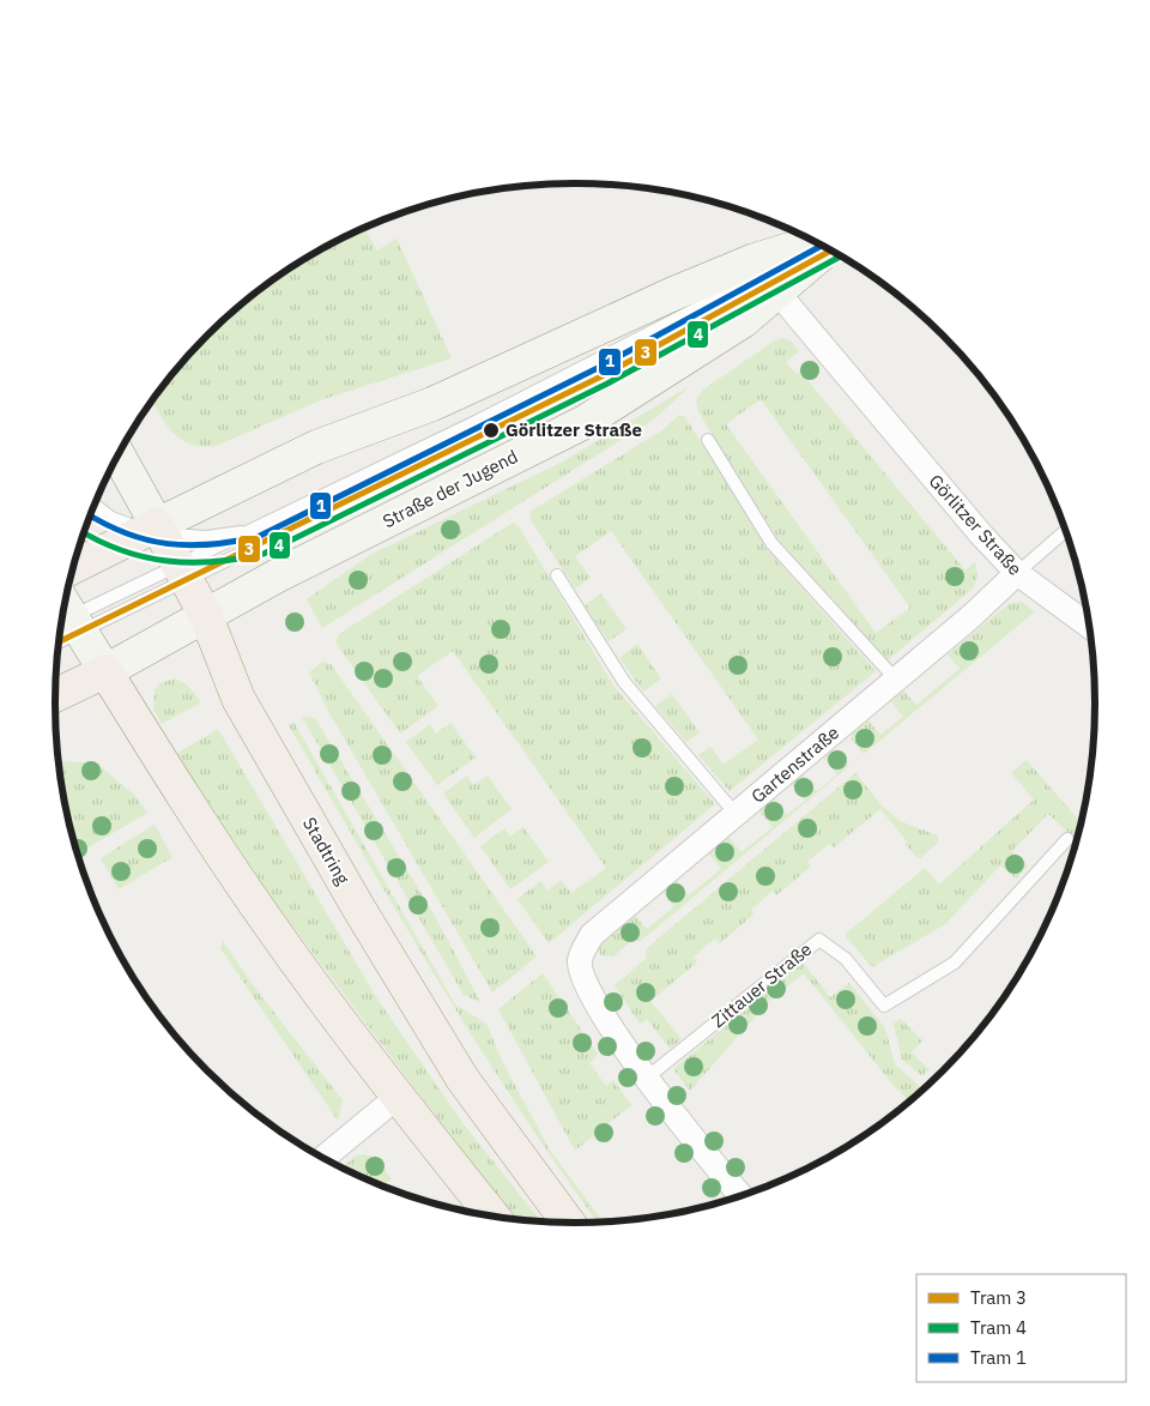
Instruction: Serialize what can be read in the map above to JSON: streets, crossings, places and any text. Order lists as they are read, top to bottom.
{
  "streets": {
    "main road": ["Straße der Jugend", "Stadtring"],
    "street": ["Görlitzer Straße", "Gartenstraße"],
    "lane": ["Zittauer Straße"]
  },
  "crossings": [
    ["Straße der Jugend", "Görlitzer Straße"],
    ["Straße der Jugend", "Stadtring"],
    ["Görlitzer Straße", "Gartenstraße"],
    ["Gartenstraße", "Zittauer Straße"]
  ],
  "places": ["Görlitzer Straße"],
  "lines": ["tram line 1", "tram line 3", "tram line 4"],
  "legend": ["Tram 3", "Tram 4", "Tram 1"]
}
